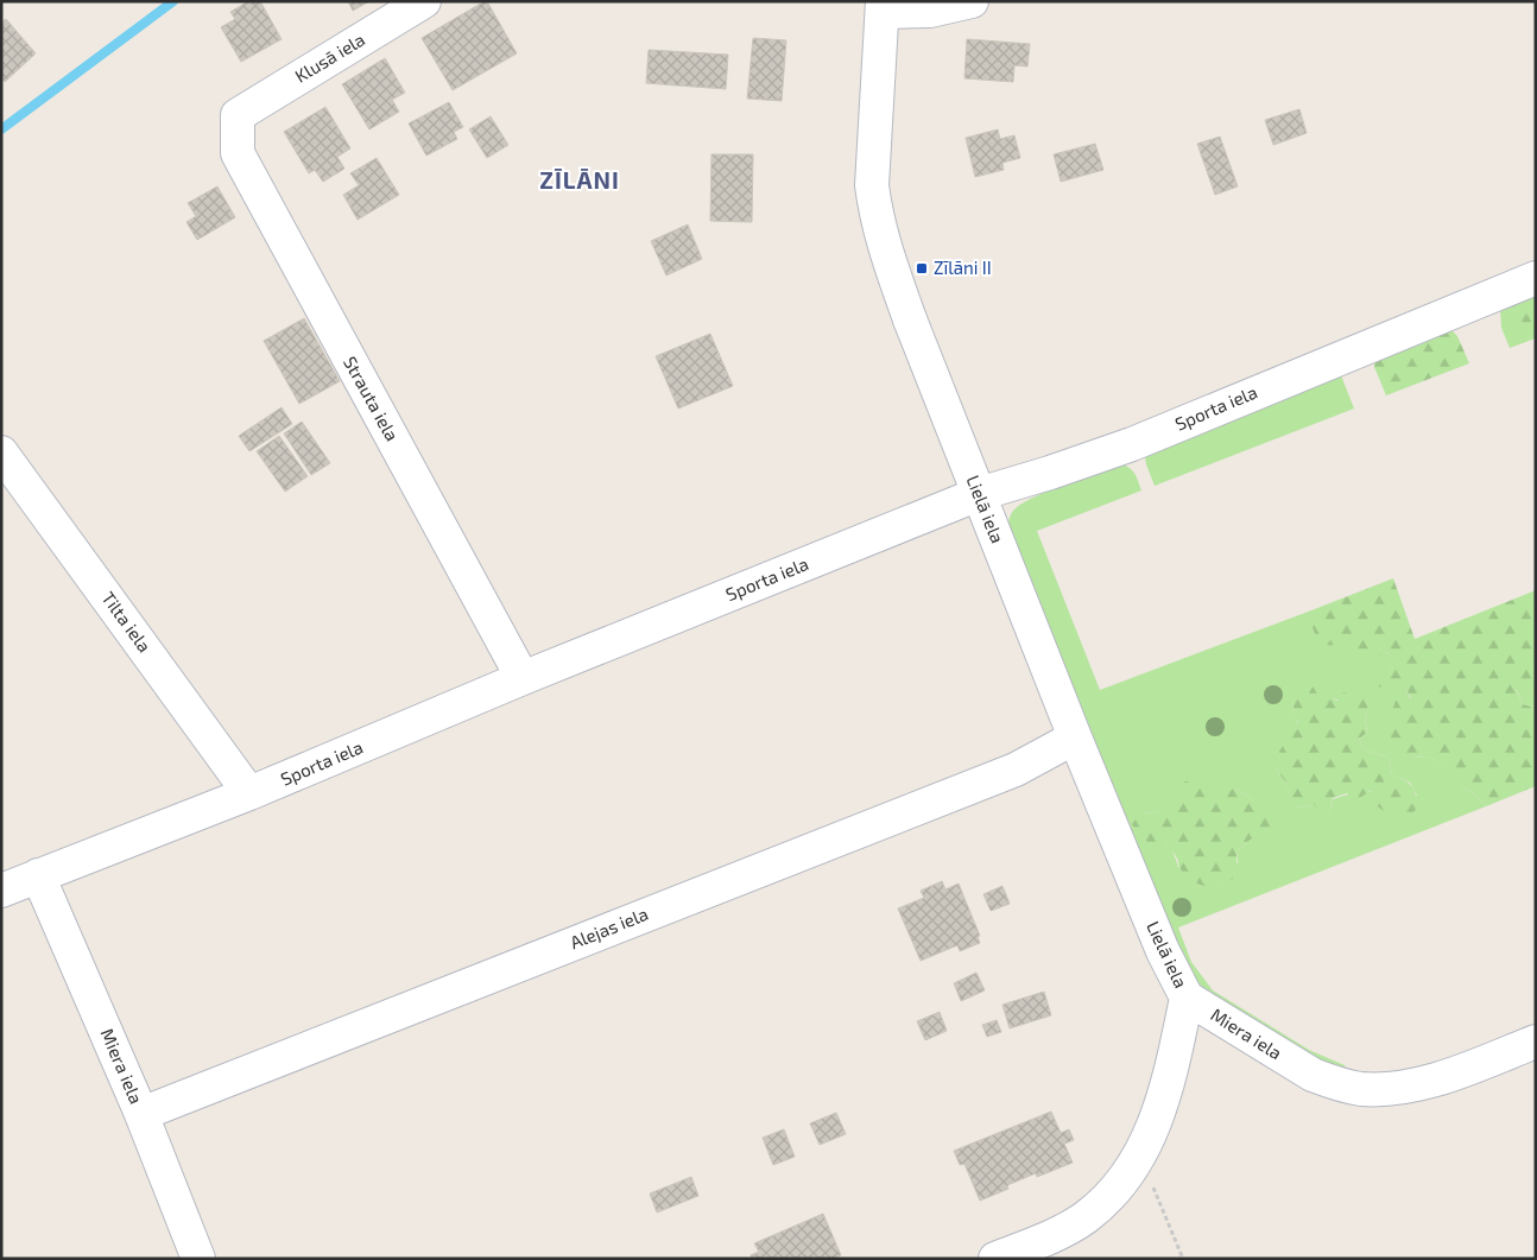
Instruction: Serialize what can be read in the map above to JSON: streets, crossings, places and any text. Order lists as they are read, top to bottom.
{
  "streets": {
    "street": [
      "Klusā iela",
      "Strauta iela",
      "Sporta iela",
      "Lielā iela",
      "Tilta iela",
      "Alejas iela",
      "Miera iela"
    ]
  },
  "crossings": [
    ["Klusā iela", "Strauta iela"],
    ["Strauta iela", "Sporta iela"],
    ["Sporta iela", "Lielā iela"],
    ["Sporta iela", "Tilta iela"],
    ["Sporta iela", "Miera iela"],
    ["Lielā iela", "Alejas iela"],
    ["Lielā iela", "Miera iela"],
    ["Alejas iela", "Miera iela"]
  ],
  "districts": ["ZĪLĀNI"],
  "places": {
    "transit": ["Zīlāni II"]
  }
}
